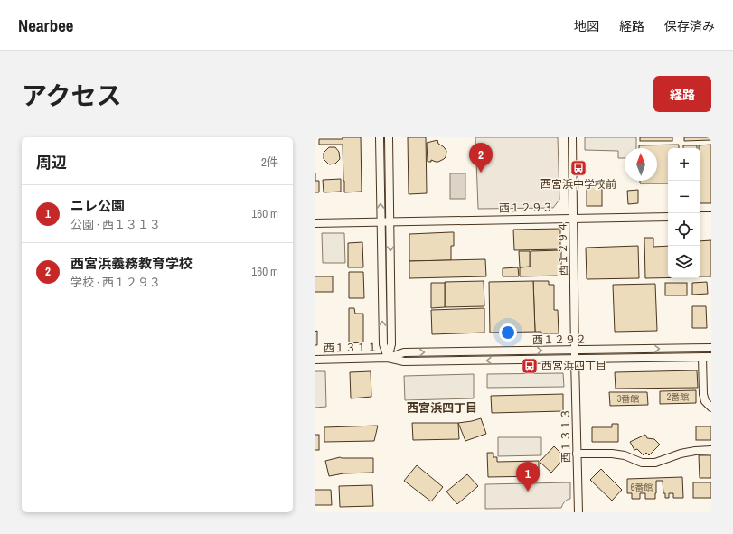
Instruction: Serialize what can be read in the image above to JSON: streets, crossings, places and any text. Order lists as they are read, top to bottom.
{
  "streets": {
    "street": [
      "西１２９３",
      "西１２９４",
      "西１２９２",
      "西１３１１",
      "西１３１３"
    ]
  },
  "crossings": [
    ["西１２９３", "西１２９４"],
    ["西１２９４", "西１２９２"],
    ["西１２９４", "西１３１３"],
    ["西１２９２", "西１３１１"],
    ["西１２９２", "西１３１３"]
  ],
  "districts": ["西宮浜四丁目"],
  "places": {
    "bus stop": ["西宮浜中学校前", "西宮浜四丁目"]
  },
  "house_numbers": ["2番館", "3番館", "6番館"],
  "north": "top",
  "page": {
    "header": "Nearbee",
    "nav": ["地図", "経路", "保存済み"],
    "title": "アクセス",
    "buttons": "経路",
    "heading": ["周辺", "2件"],
    "pins": ["2", "1"],
    "map_buttons": ["+", "−"],
    "list": [
      {
        "mark": "1",
        "name": "ニレ公園",
        "note": "公園 · 西１３１３",
        "value": "160 m"
      },
      {
        "mark": "2",
        "name": "西宮浜義務教育学校",
        "note": "学校 · 西１２９３",
        "value": "160 m"
      }
    ]
  }
}
